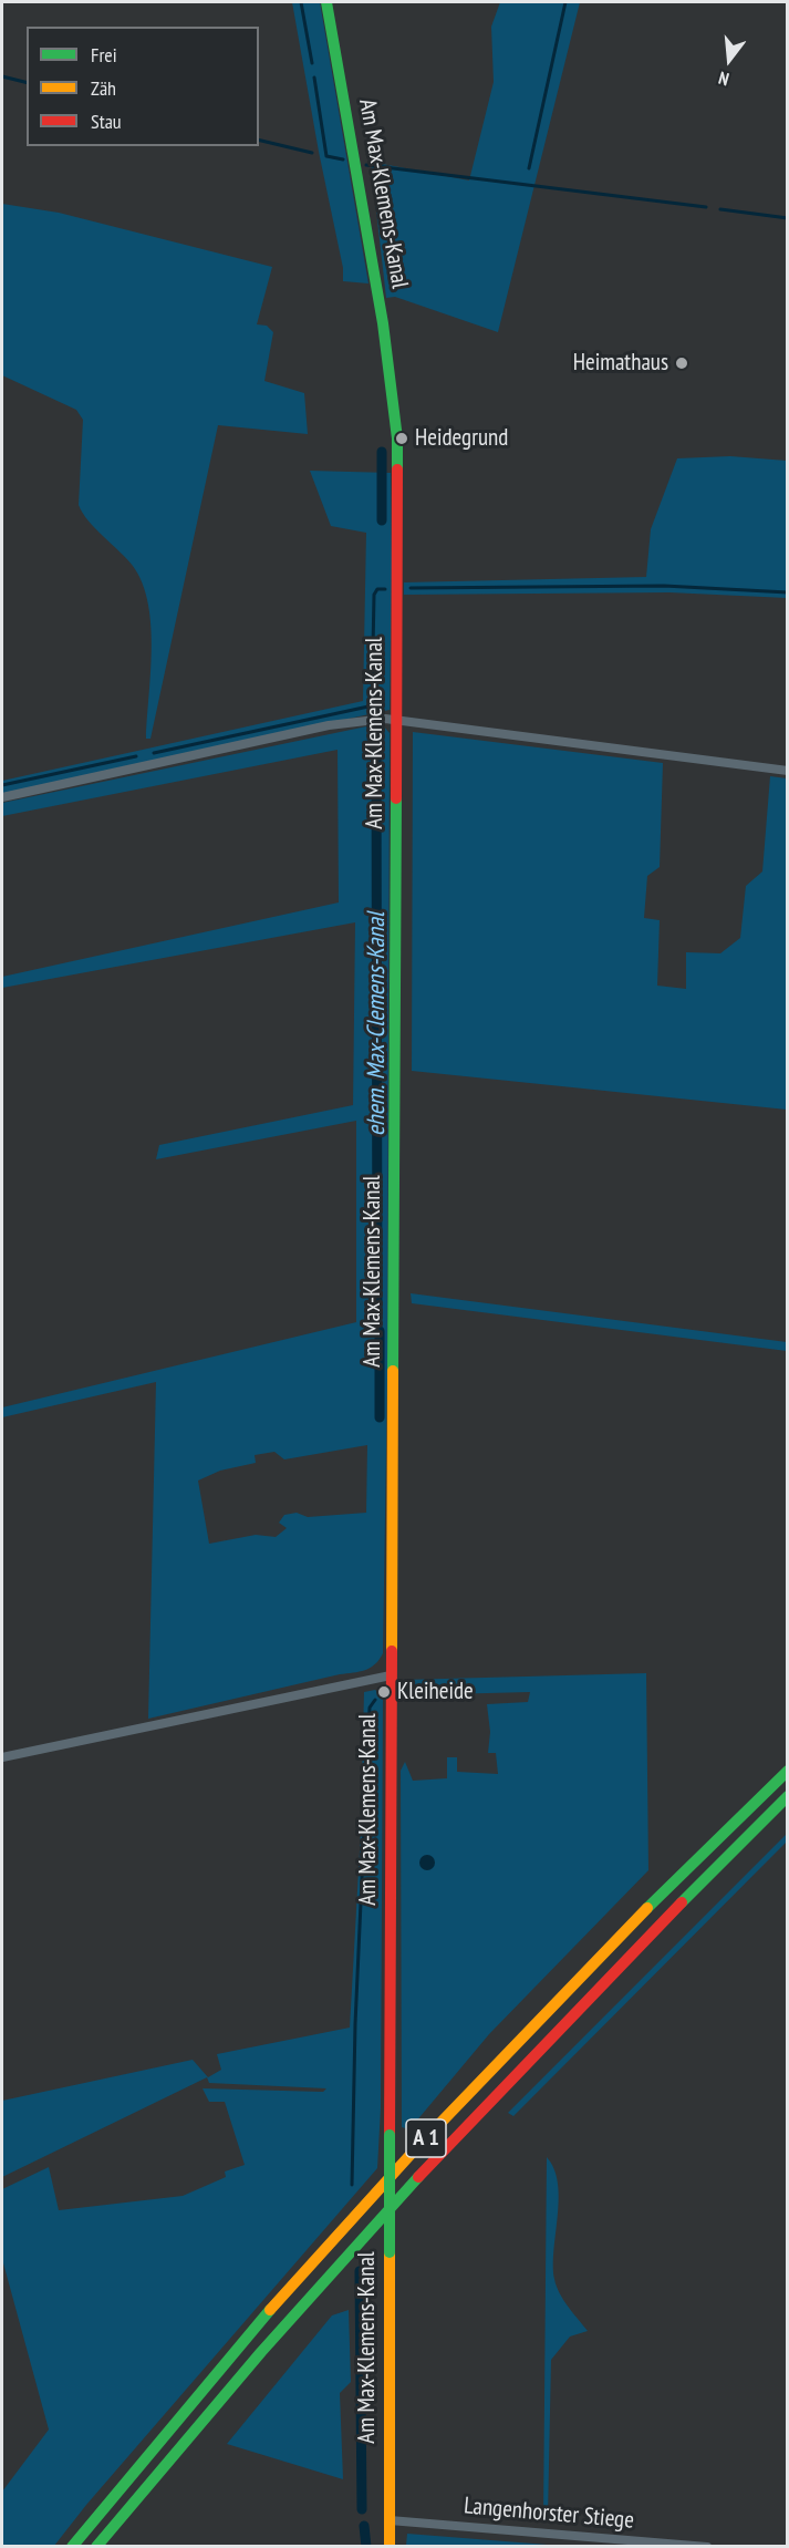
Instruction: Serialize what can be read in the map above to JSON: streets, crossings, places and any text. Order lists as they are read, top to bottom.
{
  "streets": {
    "main road": ["Am Max-Klemens-Kanal", "A 1"],
    "street": ["Langenhorster Stiege"]
  },
  "crossings": [
    ["Am Max-Klemens-Kanal", "Langenhorster Stiege"]
  ],
  "water": ["ehem. Max-Clemens-Kanal"],
  "places": ["Heimathaus", "Heidegrund", "Kleiheide"],
  "legend": ["Frei", "Zäh", "Stau"],
  "north": "bottom"
}
